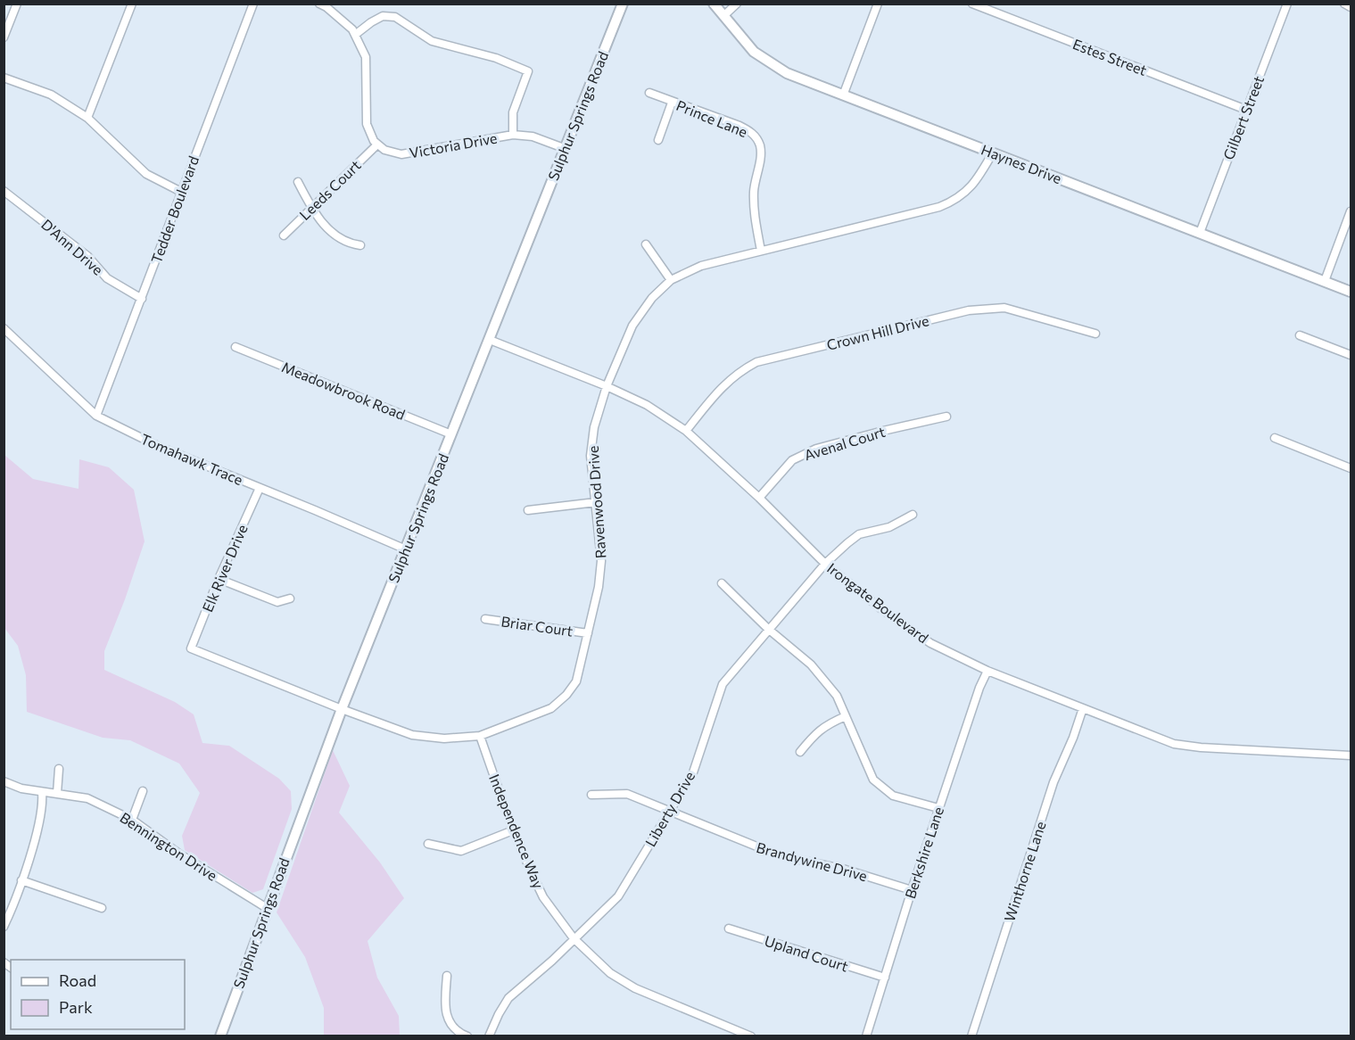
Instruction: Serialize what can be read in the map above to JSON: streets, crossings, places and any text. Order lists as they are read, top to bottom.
{
  "streets": {
    "street": [
      "Estes Street",
      "Sulphur Springs Road",
      "Gilbert Street",
      "Prince Lane",
      "Victoria Drive",
      "Haynes Drive",
      "Leeds Court",
      "Tedder Boulevard",
      "D'Ann Drive",
      "Crown Hill Drive",
      "Meadowbrook Road",
      "Avenal Court",
      "Tomahawk Trace",
      "Ravenwood Drive",
      "Elk River Drive",
      "Irongate Boulevard",
      "Briar Court",
      "Liberty Drive",
      "Independence Way",
      "Bennington Drive",
      "Berkshire Lane",
      "Brandywine Drive",
      "Winthorne Lane",
      "Upland Court"
    ]
  },
  "crossings": [
    ["Estes Street", "Gilbert Street"],
    ["Sulphur Springs Road", "Victoria Drive"],
    ["Sulphur Springs Road", "Meadowbrook Road"],
    ["Sulphur Springs Road", "Tomahawk Trace"],
    ["Sulphur Springs Road", "Ravenwood Drive"],
    ["Sulphur Springs Road", "Irongate Boulevard"],
    ["Sulphur Springs Road", "Bennington Drive"],
    ["Gilbert Street", "Haynes Drive"],
    ["Prince Lane", "Ravenwood Drive"],
    ["Victoria Drive", "Leeds Court"],
    ["Haynes Drive", "Ravenwood Drive"],
    ["Tedder Boulevard", "D'Ann Drive"],
    ["Tedder Boulevard", "Tomahawk Trace"],
    ["Crown Hill Drive", "Irongate Boulevard"],
    ["Avenal Court", "Irongate Boulevard"],
    ["Tomahawk Trace", "Elk River Drive"],
    ["Ravenwood Drive", "Elk River Drive"],
    ["Ravenwood Drive", "Irongate Boulevard"],
    ["Ravenwood Drive", "Briar Court"],
    ["Ravenwood Drive", "Independence Way"],
    ["Irongate Boulevard", "Liberty Drive"],
    ["Irongate Boulevard", "Berkshire Lane"],
    ["Irongate Boulevard", "Winthorne Lane"],
    ["Liberty Drive", "Independence Way"],
    ["Liberty Drive", "Brandywine Drive"],
    ["Berkshire Lane", "Brandywine Drive"],
    ["Berkshire Lane", "Upland Court"]
  ],
  "legend": ["Road", "Park"]
}
